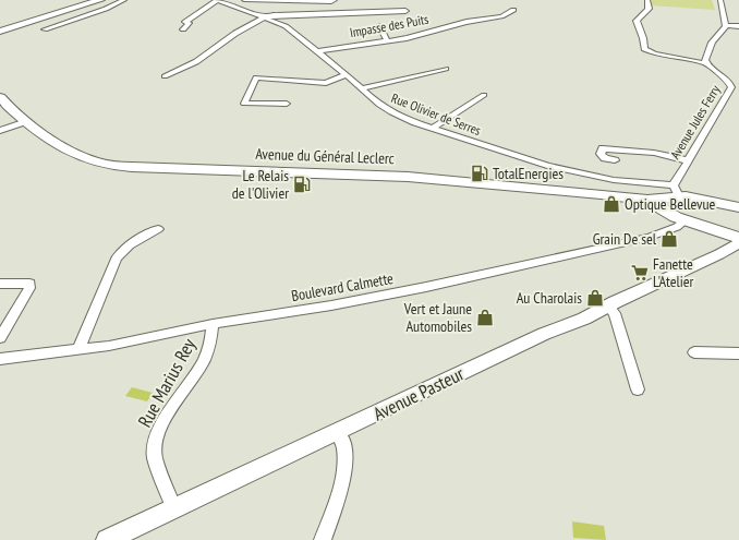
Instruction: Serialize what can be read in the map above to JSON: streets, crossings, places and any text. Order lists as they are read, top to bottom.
{
  "streets": {
    "main road": ["Avenue du Général Leclerc"],
    "street": [
      "Impasse des Puits",
      "Rue Olivier de Serres",
      "Avenue Jules Ferry",
      "Boulevard Calmette",
      "Rue Marius Rey",
      "Avenue Pasteur"
    ]
  },
  "crossings": [
    ["Impasse des Puits", "Rue Olivier de Serres"],
    ["Rue Olivier de Serres", "Avenue Jules Ferry"],
    ["Rue Olivier de Serres", "Avenue du Général Leclerc"],
    ["Avenue Jules Ferry", "Avenue du Général Leclerc"],
    ["Avenue du Général Leclerc", "Boulevard Calmette"],
    ["Avenue du Général Leclerc", "Avenue Pasteur"],
    ["Boulevard Calmette", "Rue Marius Rey"],
    ["Rue Marius Rey", "Avenue Pasteur"]
  ],
  "places": {
    "fuel station": ["TotalEnergies", "Le Relais de l'Olivier"],
    "shop": [
      "Optique Bellevue",
      "Grain De sel",
      "Au Charolais",
      "Vert et Jaune Automobiles"
    ],
    "supermarket": ["Fanette L'Atelier"]
  }
}
